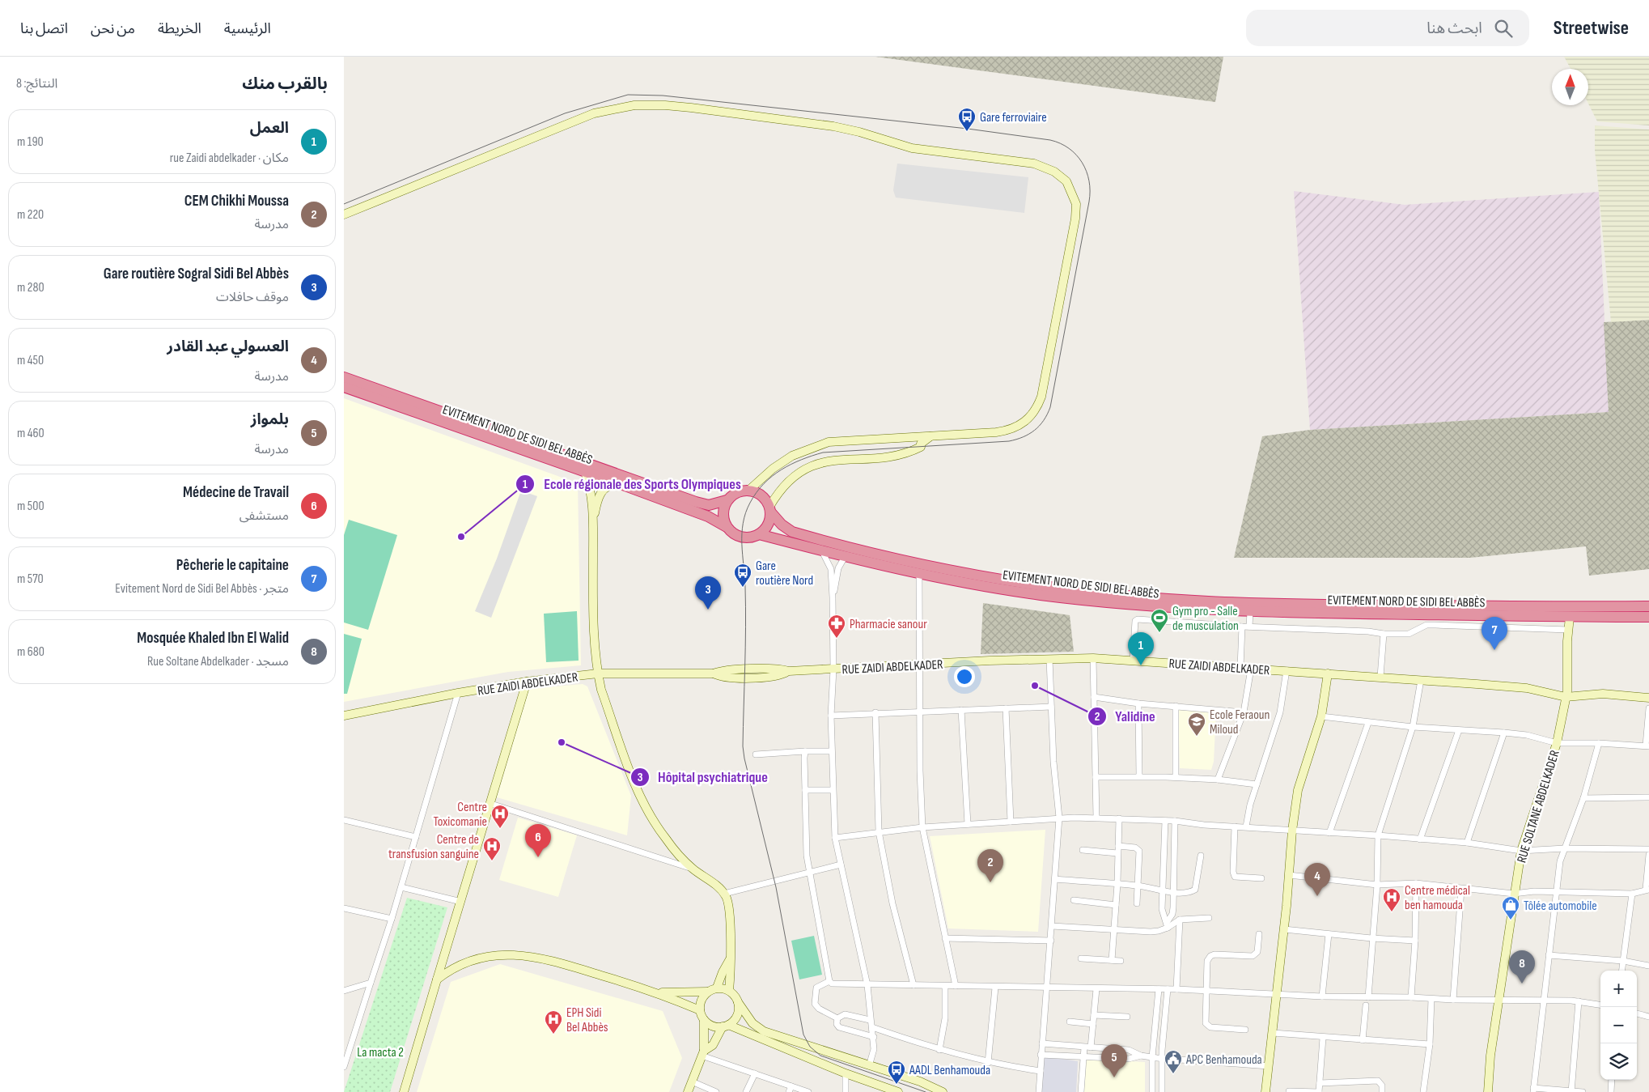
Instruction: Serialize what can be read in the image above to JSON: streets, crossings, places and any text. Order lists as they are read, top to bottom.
{
  "streets": {
    "highway": ["EVITEMENT NORD DE SIDI BEL ABBÈS"],
    "main road": ["RUE ZAIDI ABDELKADER", "RUE SOLTANE ABDELKADER"]
  },
  "crossings": [
    ["EVITEMENT NORD DE SIDI BEL ABBÈS", "RUE SOLTANE ABDELKADER"],
    ["RUE ZAIDI ABDELKADER", "RUE SOLTANE ABDELKADER"]
  ],
  "parks": ["La macta 2"],
  "places": {
    "bus stop": ["Gare ferroviaire", "Gare routière Nord", "AADL Benhamouda"],
    "other": ["Ecole régionale des Sports Olympiques", "Yalidine", "Hôpital psychiatrique"],
    "sports": ["Gym pro - Salle de musculation"],
    "pharmacy": ["Pharmacie sanour"],
    "school or university": ["Ecole Feraoun Miloud"],
    "hospital": [
      "Centre Toxicomanie",
      "Centre de transfusion sanguine",
      "Centre médical ben hamouda",
      "EPH Sidi Bel Abbès"
    ],
    "shop": ["Tôlée automobile"],
    "public building": ["APC Benhamouda"]
  },
  "north": "top",
  "page": {
    "header": "Streetwise",
    "search": "ابحث هنا",
    "nav": [
      "الرئيسية",
      "الخريطة",
      "من نحن",
      "اتصل بنا"
    ],
    "heading": ["بالقرب منك", "النتائج: 8"],
    "list": [
      {
        "mark": "1",
        "name": "العمل",
        "note": "مكان · rue Zaidi abdelkader",
        "value": "190 m"
      },
      {
        "mark": "2",
        "name": "CEM Chikhi Moussa",
        "note": "مدرسة",
        "value": "220 m"
      },
      {
        "mark": "3",
        "name": "Gare routière Sogral Sidi Bel Abbès",
        "note": "موقف حافلات",
        "value": "280 m"
      },
      {
        "mark": "4",
        "name": "العسولي عبد القادر",
        "note": "مدرسة",
        "value": "450 m"
      },
      {
        "mark": "5",
        "name": "بلمواز",
        "note": "مدرسة",
        "value": "460 m"
      },
      {
        "mark": "6",
        "name": "Médecine de Travail",
        "note": "مستشفى",
        "value": "500 m"
      },
      {
        "mark": "7",
        "name": "Pêcherie le capitaine",
        "note": "متجر · Evitement Nord de Sidi Bel Abbès",
        "value": "570 m"
      },
      {
        "mark": "8",
        "name": "Mosquée Khaled Ibn El Walid",
        "note": "مسجد · Rue Soltane Abdelkader",
        "value": "680 m"
      }
    ],
    "pins": [
      "3",
      "7",
      "1",
      "6",
      "2",
      "4",
      "8",
      "5"
    ],
    "map_buttons": ["+", "−"]
  }
}
